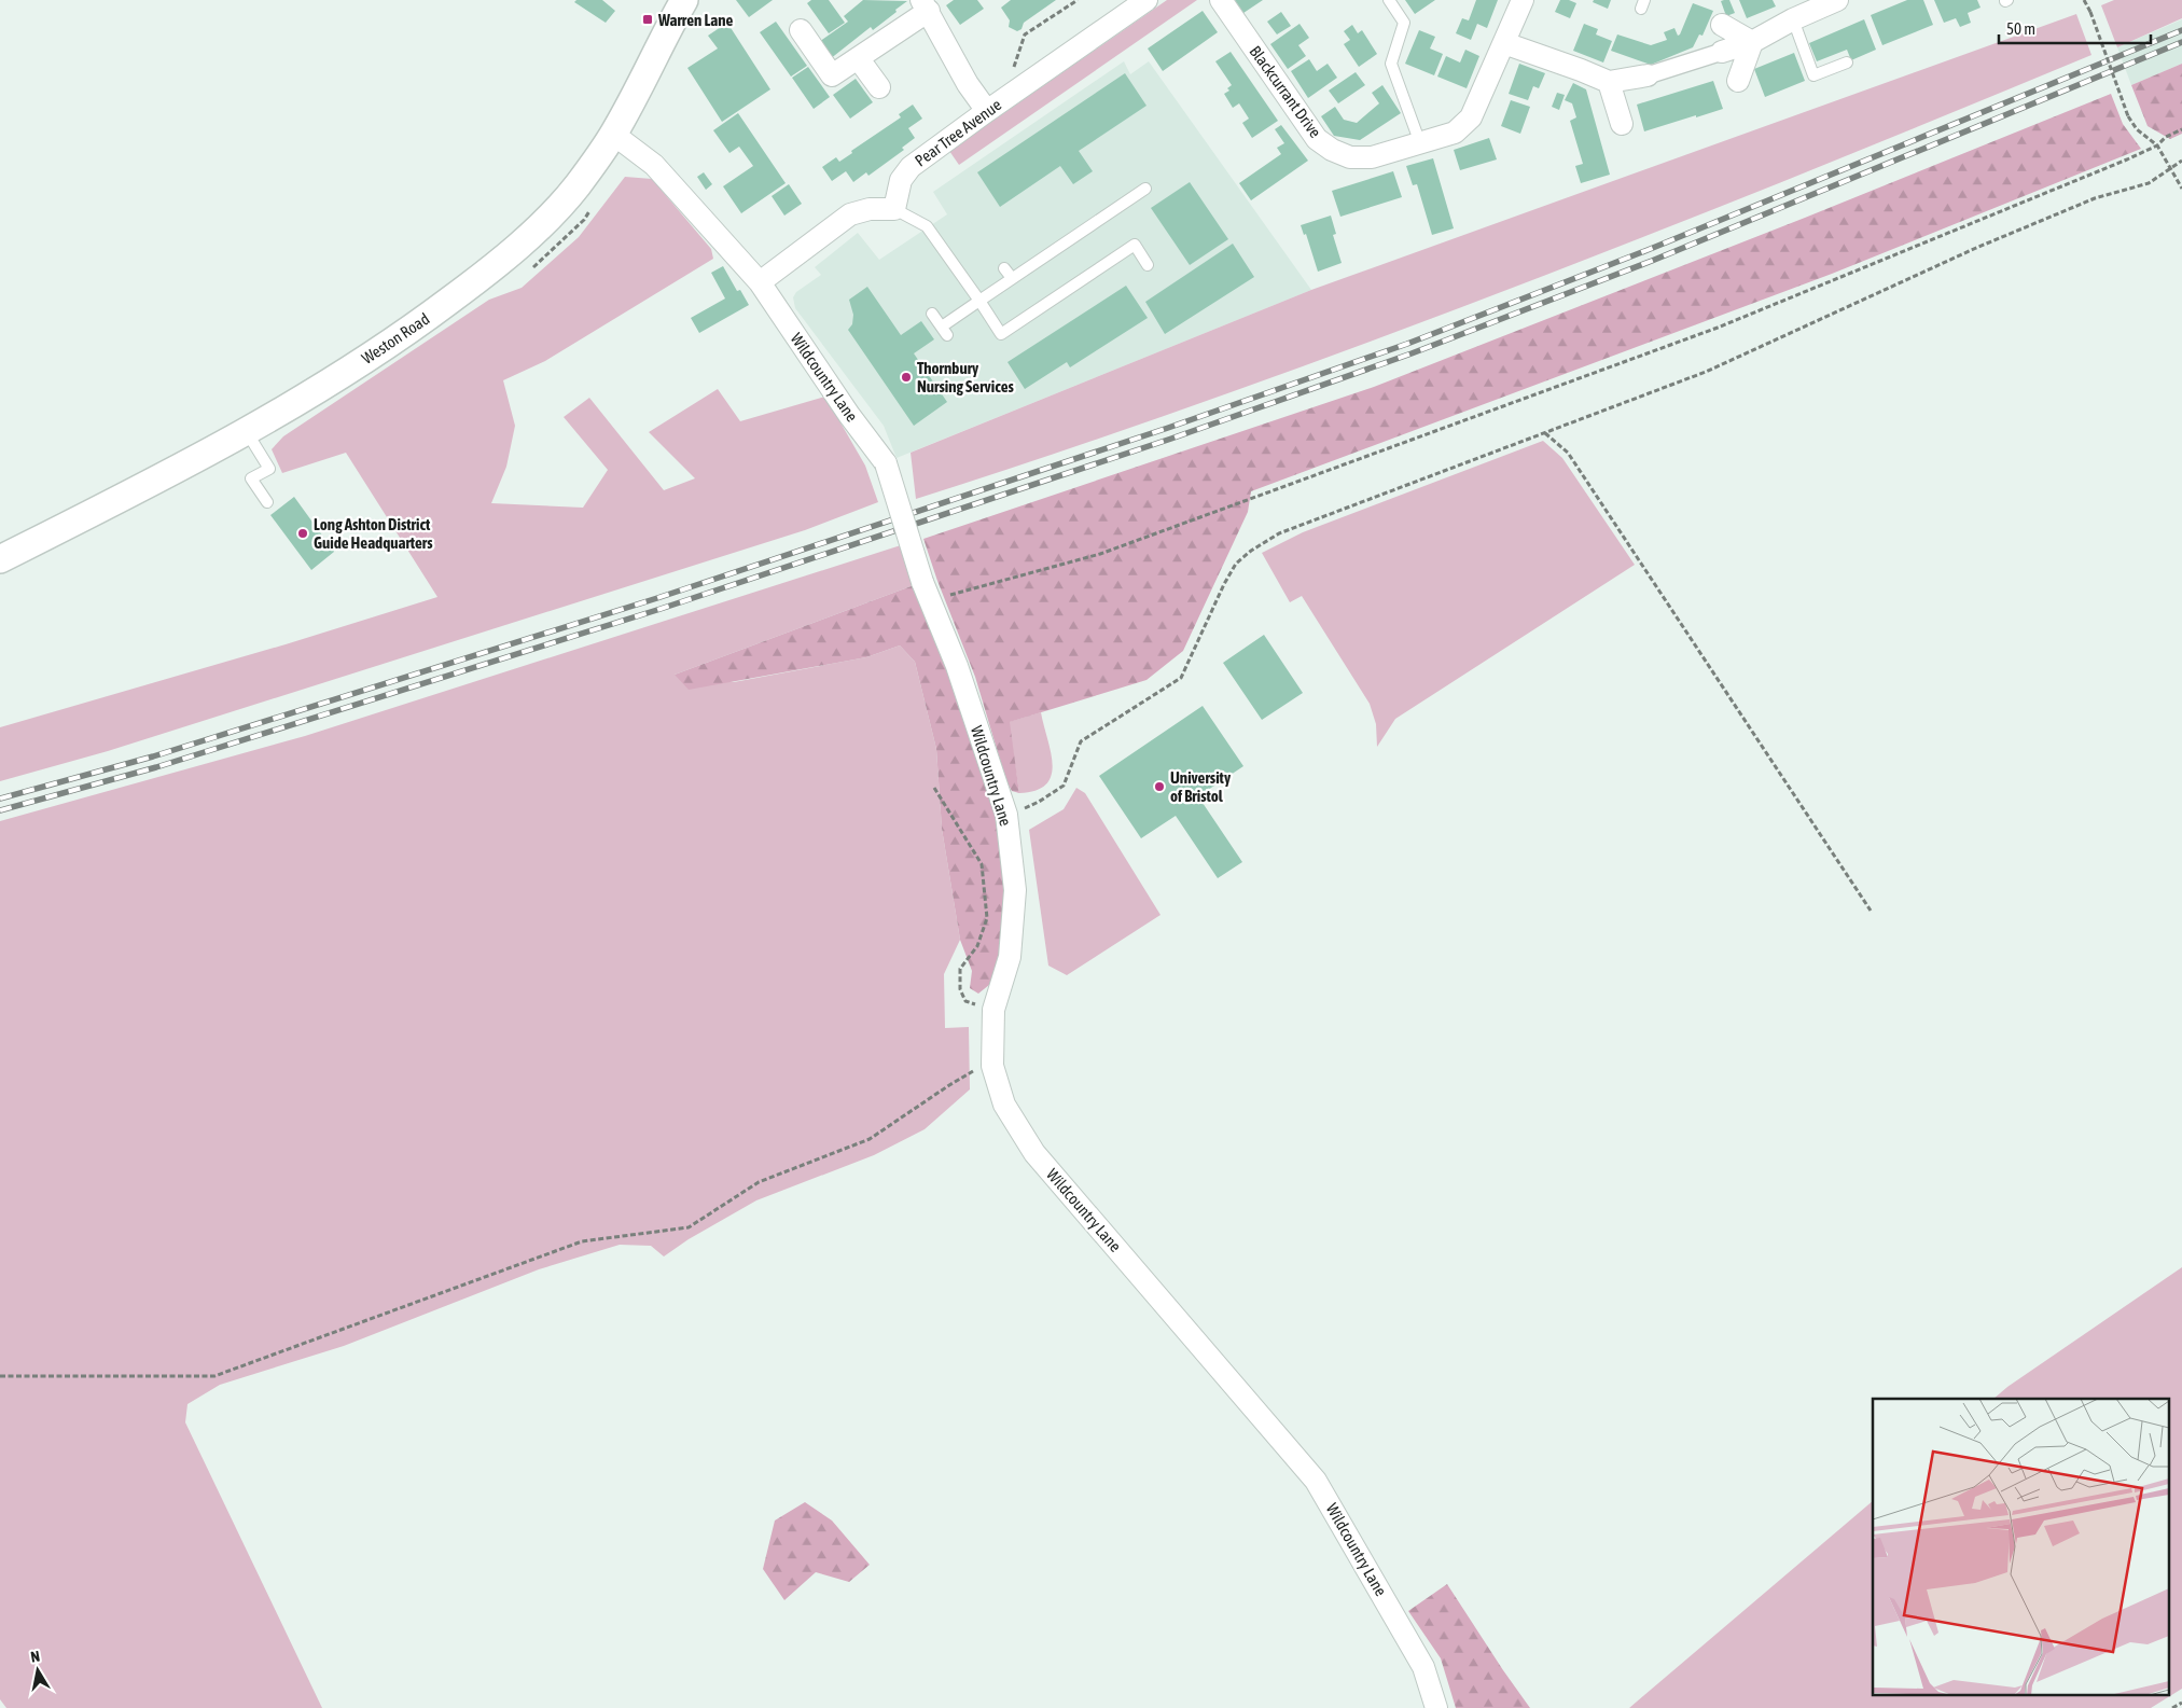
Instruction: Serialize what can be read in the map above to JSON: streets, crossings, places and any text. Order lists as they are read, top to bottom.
{
  "streets": {
    "street": [
      "Blackcurrant Drive",
      "Pear Tree Avenue",
      "Weston Road",
      "Wildcountry Lane"
    ]
  },
  "crossings": [
    ["Weston Road", "Wildcountry Lane"]
  ],
  "places": {
    "transit": ["Warren Lane"],
    "other": ["Thornbury Nursing Services", "Long Ashton District Guide Headquarters", "University of Bristol"]
  },
  "scale_bar": "50 m",
  "north": "top"
}
